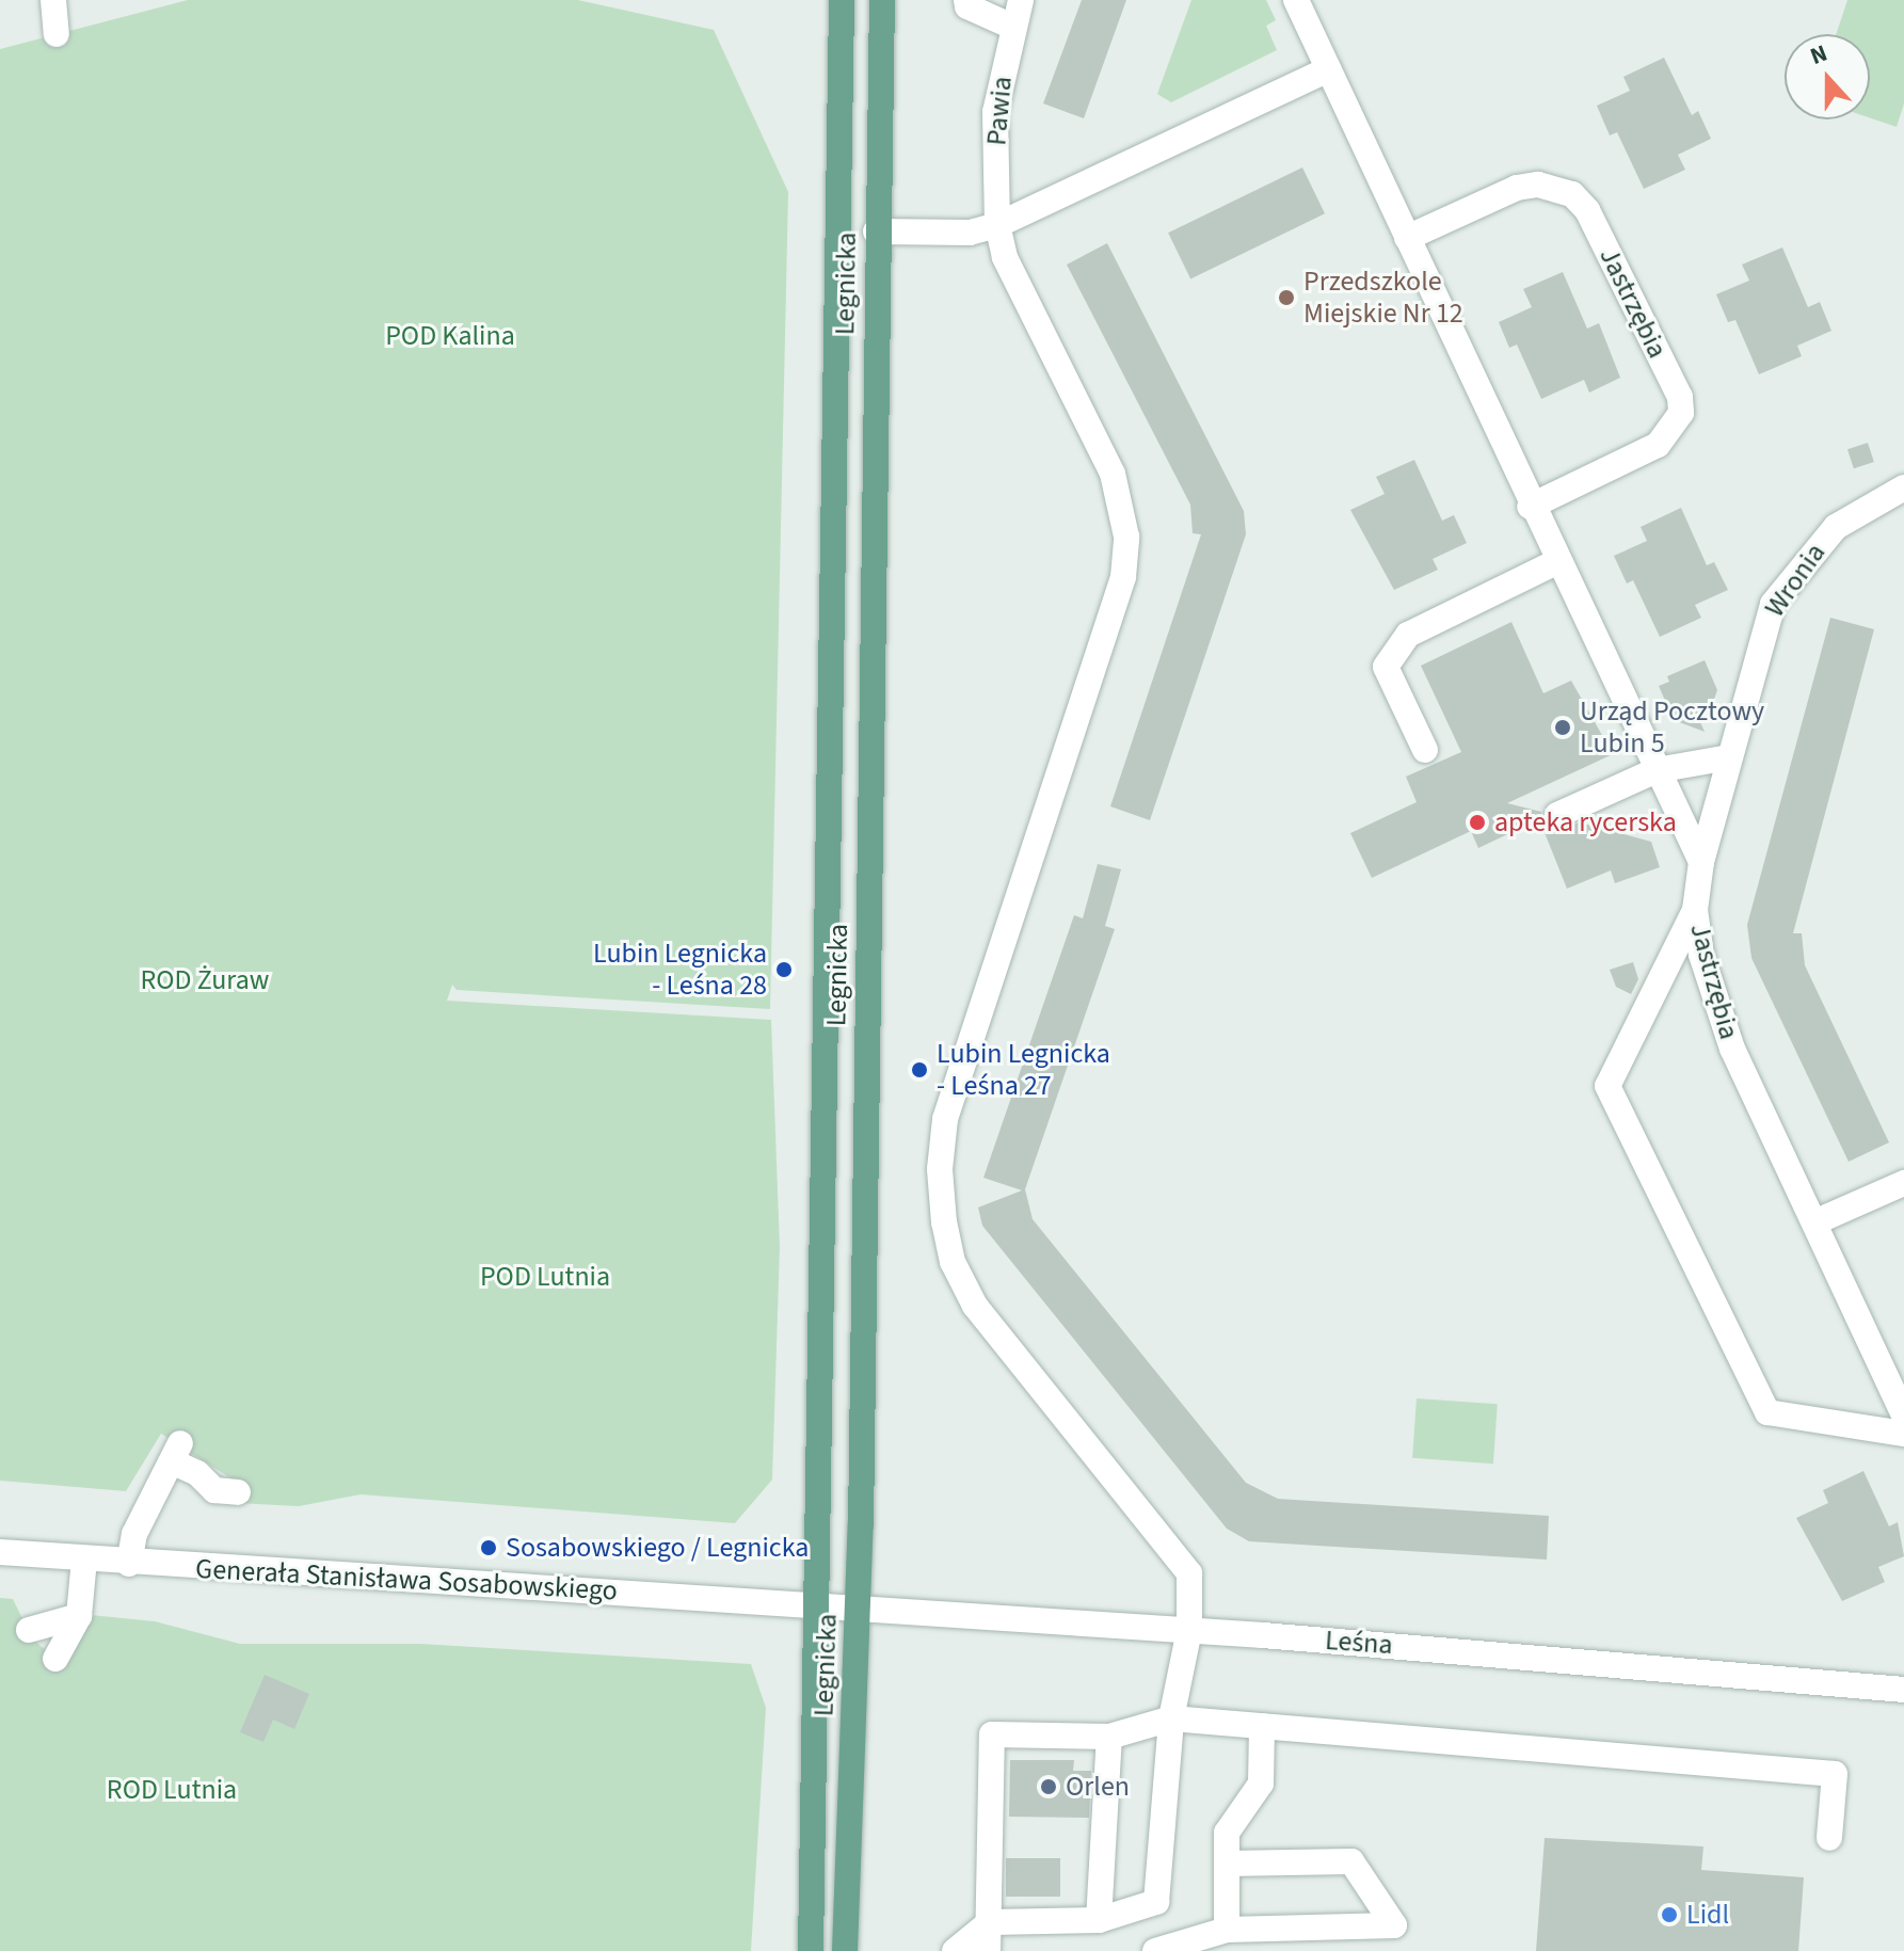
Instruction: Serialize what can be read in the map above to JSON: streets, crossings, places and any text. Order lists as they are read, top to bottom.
{
  "streets": {
    "main road": ["Legnicka"],
    "street": [
      "Pawia",
      "Jastrzębia",
      "Wronia",
      "Generała Stanisława Sosabowskiego",
      "Leśna"
    ]
  },
  "crossings": [
    ["Legnicka", "Generała Stanisława Sosabowskiego"],
    ["Legnicka", "Leśna"],
    ["Jastrzębia", "Wronia"],
    ["Generała Stanisława Sosabowskiego", "Leśna"]
  ],
  "parks": [
    "POD Kalina",
    "ROD Żuraw",
    "POD Lutnia",
    "ROD Lutnia"
  ],
  "places": [
    "Przedszkole Miejskie Nr 12",
    "Urząd Pocztowy Lubin 5",
    "apteka rycerska",
    "Lubin Legnicka - Leśna 28",
    "Lubin Legnicka - Leśna 27",
    "Sosabowskiego / Legnicka",
    "Orlen",
    "Lidl"
  ],
  "north": "top"
}
